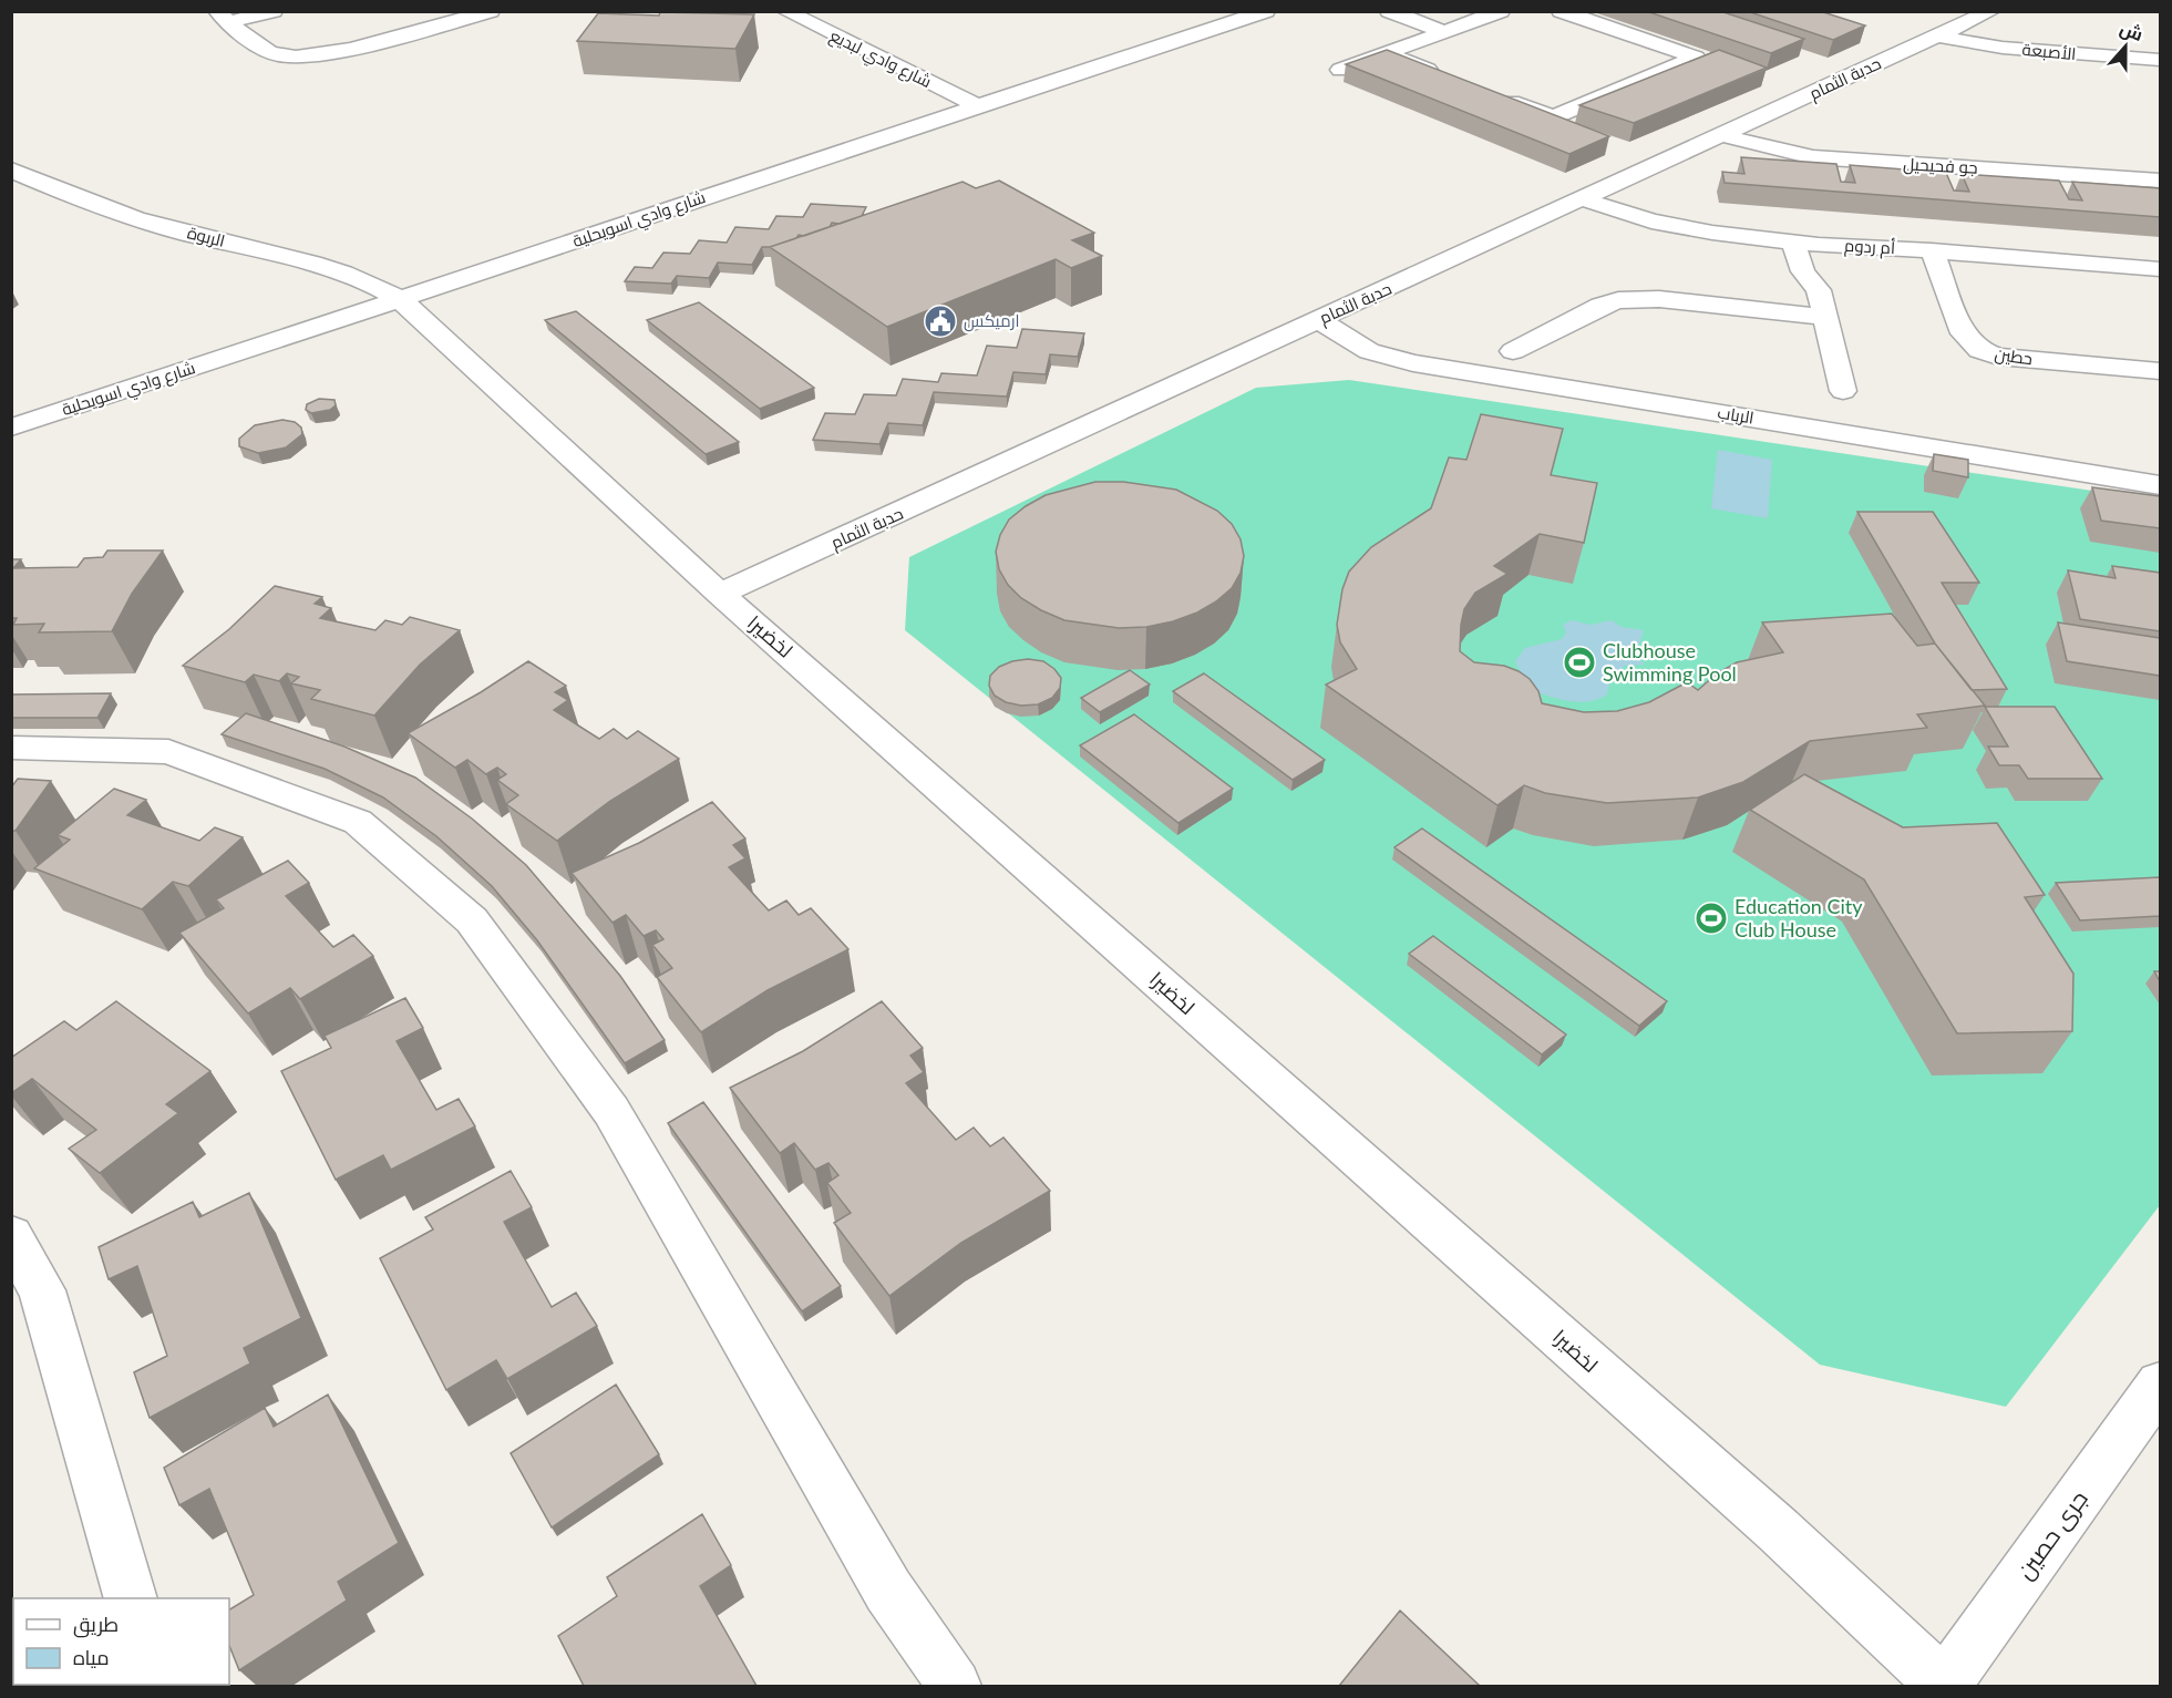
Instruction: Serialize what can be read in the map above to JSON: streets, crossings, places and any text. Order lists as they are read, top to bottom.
{
  "streets": {
    "street": [
      "الأصبعة",
      "شارع وادي لبديع",
      "حدبة الثمام",
      "جو فحيحيل",
      "شارع وادي اسويحلية",
      "الربوة",
      "أم ردوم",
      "حطين",
      "الرباب",
      "لخضيرا",
      "جرى حصين"
    ]
  },
  "crossings": [
    ["الأصبعة", "حدبة الثمام"],
    ["شارع وادي لبديع", "شارع وادي اسويحلية"],
    ["حدبة الثمام", "جو فحيحيل"],
    ["حدبة الثمام", "أم ردوم"],
    ["حدبة الثمام", "الرباب"],
    ["حدبة الثمام", "لخضيرا"],
    ["شارع وادي اسويحلية", "الربوة"],
    ["شارع وادي اسويحلية", "لخضيرا"],
    ["الربوة", "لخضيرا"],
    ["أم ردوم", "حطين"],
    ["لخضيرا", "جرى حصين"]
  ],
  "places": {
    "public building": ["ارميكس"],
    "sports": ["Clubhouse Swimming Pool", "Education City Club House"]
  },
  "legend": ["طريق", "مياه"],
  "north": "top"
}
